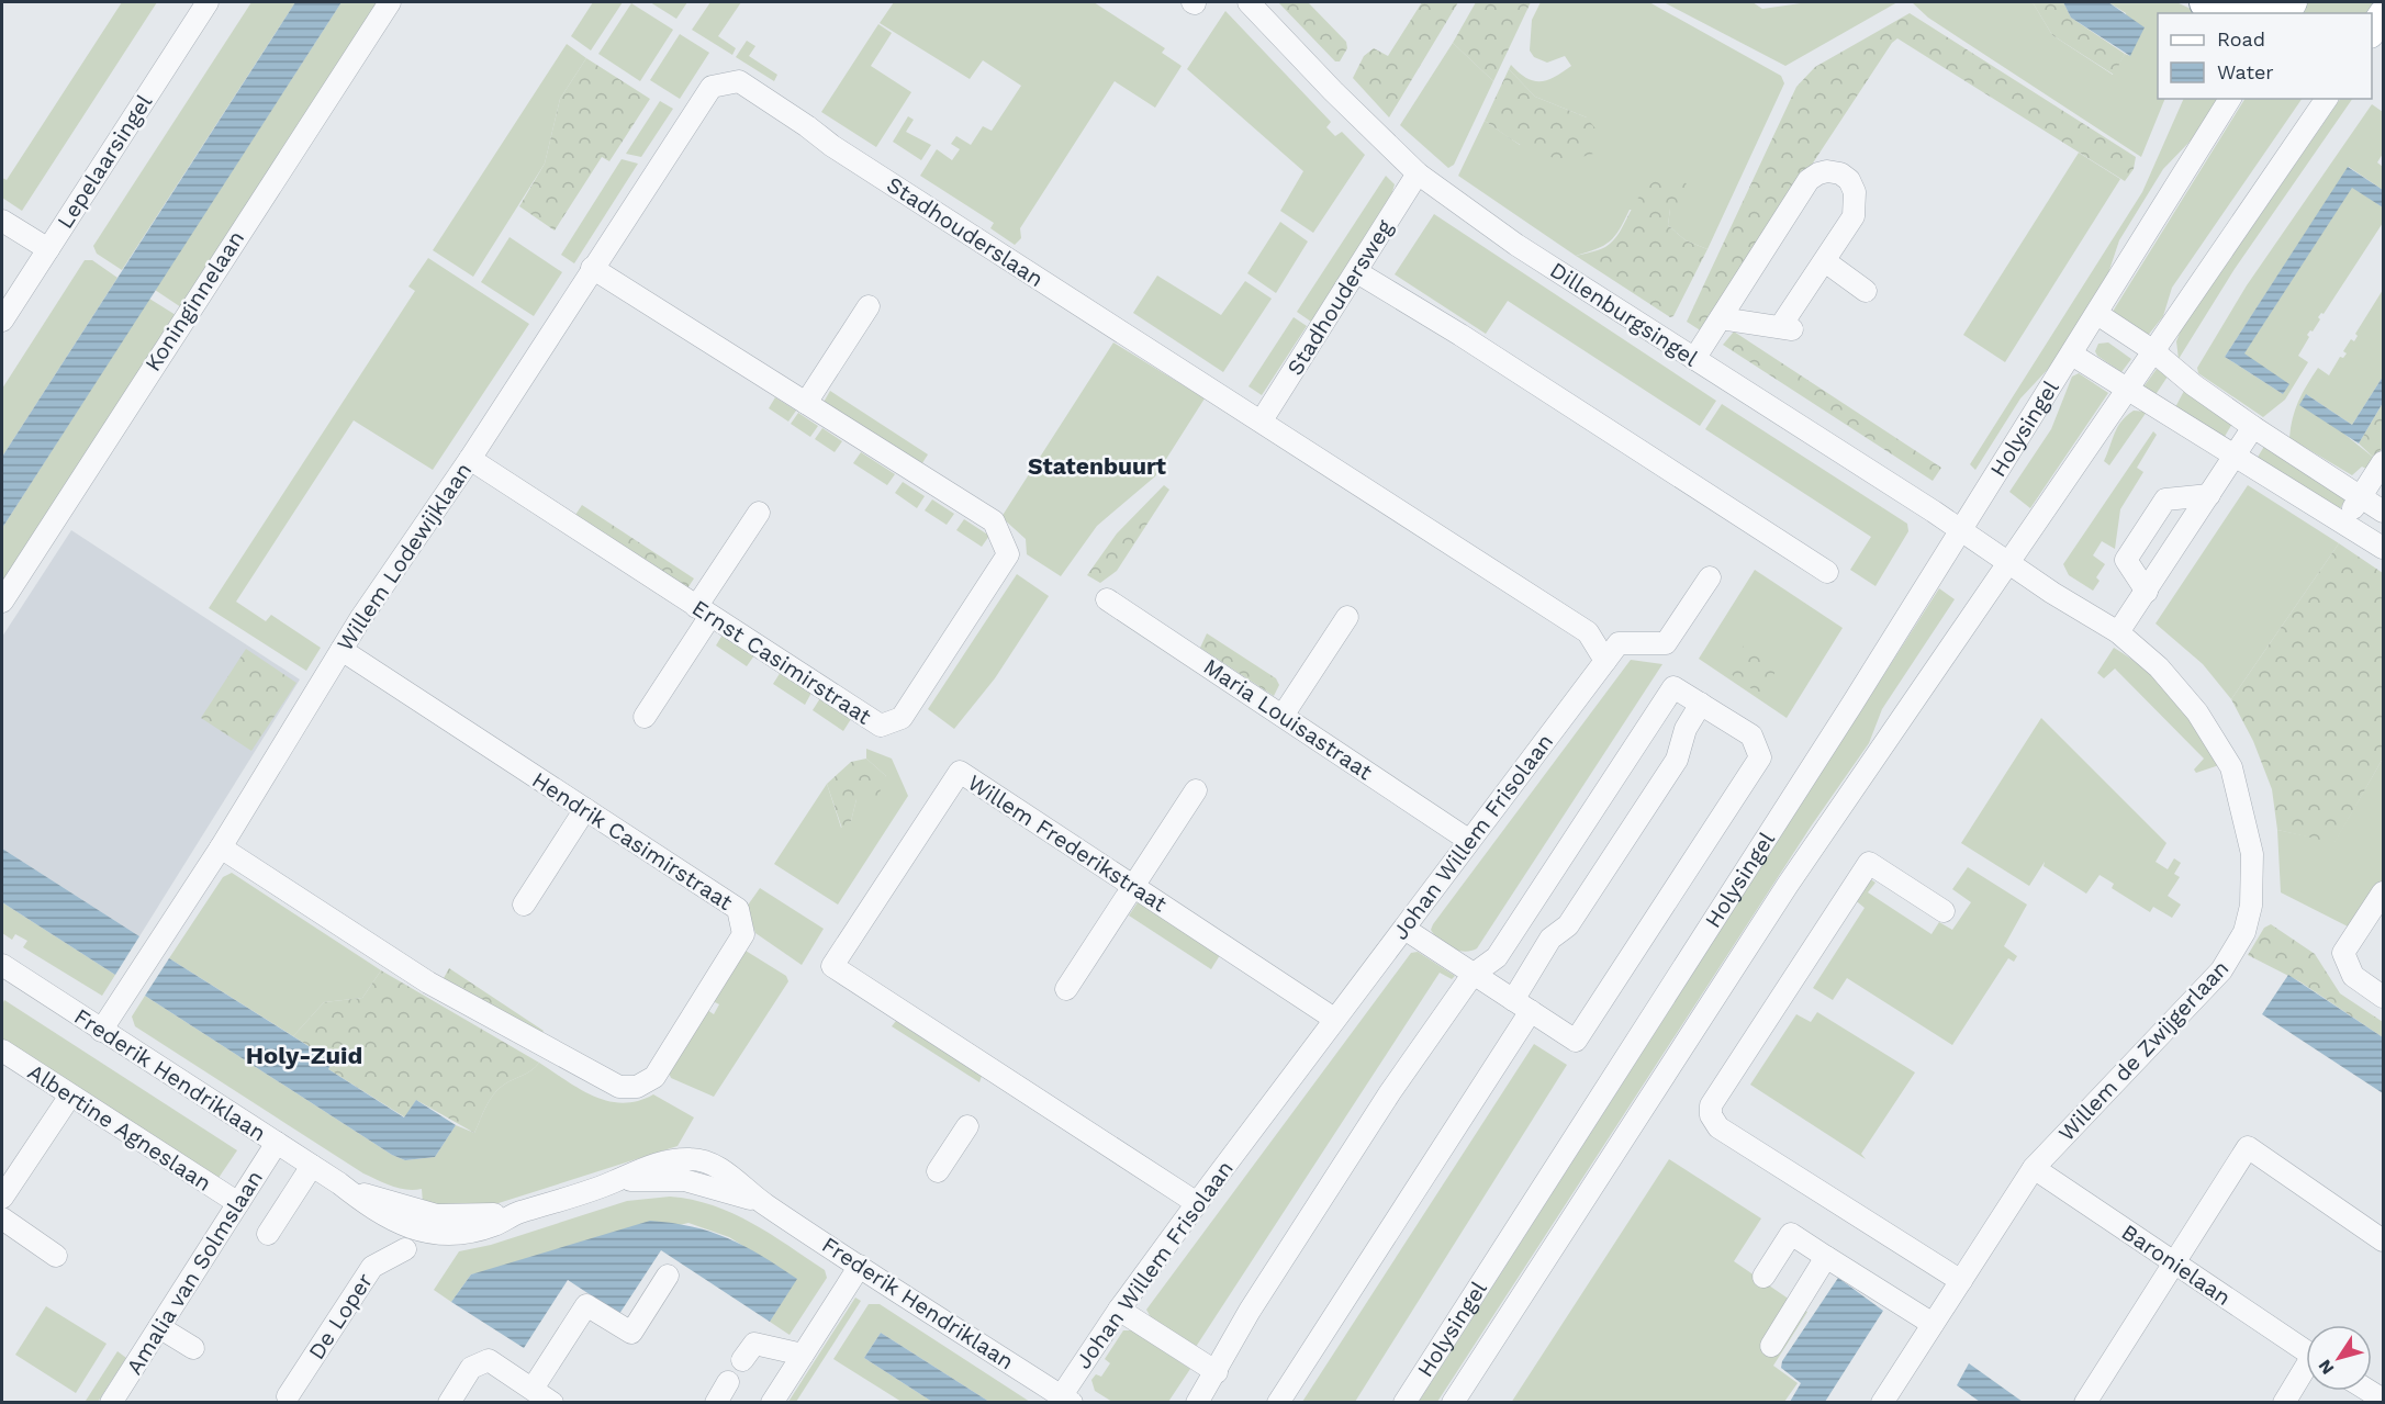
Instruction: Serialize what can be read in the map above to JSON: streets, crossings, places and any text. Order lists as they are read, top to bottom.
{
  "streets": {
    "street": [
      "Lepelaarsingel",
      "Stadhouderslaan",
      "Stadhoudersweg",
      "Koninginnelaan",
      "Dillenburgsingel",
      "Holysingel",
      "Willem Lodewijklaan",
      "Ernst Casimirstraat",
      "Maria Louisastraat",
      "Johan Willem Frisolaan",
      "Hendrik Casimirstraat",
      "Willem Frederikstraat",
      "Willem de Zwijgerlaan",
      "Frederik Hendriklaan",
      "Albertine Agneslaan",
      "Baronielaan",
      "Amalia van Solmslaan",
      "De Loper"
    ]
  },
  "crossings": [
    ["Stadhouderslaan", "Stadhoudersweg"],
    ["Stadhouderslaan", "Willem Lodewijklaan"],
    ["Stadhoudersweg", "Dillenburgsingel"],
    ["Dillenburgsingel", "Holysingel"],
    ["Dillenburgsingel", "Willem de Zwijgerlaan"],
    ["Willem Lodewijklaan", "Ernst Casimirstraat"],
    ["Willem Lodewijklaan", "Hendrik Casimirstraat"],
    ["Willem Lodewijklaan", "Frederik Hendriklaan"],
    ["Maria Louisastraat", "Johan Willem Frisolaan"],
    ["Johan Willem Frisolaan", "Willem Frederikstraat"],
    ["Johan Willem Frisolaan", "Frederik Hendriklaan"],
    ["Willem de Zwijgerlaan", "Baronielaan"],
    ["Frederik Hendriklaan", "Amalia van Solmslaan"],
    ["Albertine Agneslaan", "Amalia van Solmslaan"]
  ],
  "districts": ["Statenbuurt", "Holy-Zuid"],
  "legend": ["Road", "Water"],
  "north": "bottom left"
}
